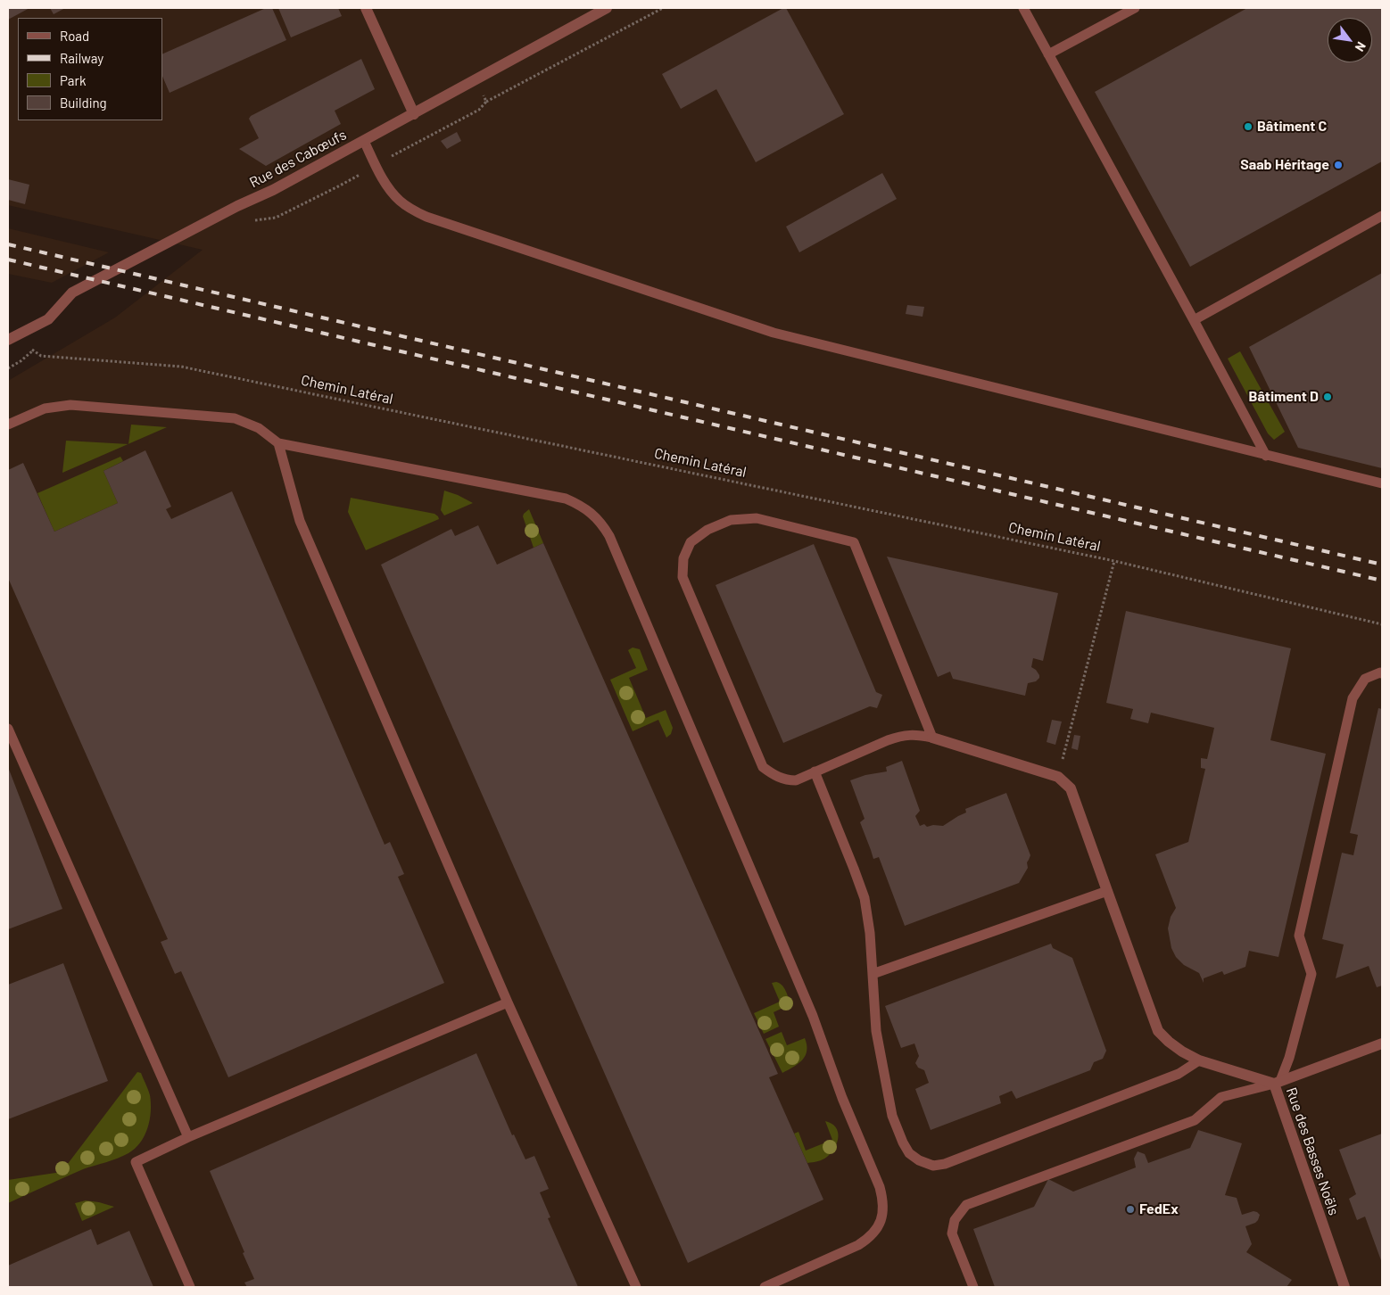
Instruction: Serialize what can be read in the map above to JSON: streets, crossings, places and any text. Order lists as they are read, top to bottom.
{
  "streets": {
    "street": ["Rue des Cabœufs", "Rue des Basses Noëls"],
    "path": ["Chemin Latéral"]
  },
  "crossings": [
    ["Rue des Cabœufs", "Chemin Latéral"]
  ],
  "places": [
    "Bâtiment C",
    "Saab Héritage",
    "Bâtiment D",
    "FedEx"
  ],
  "legend": [
    "Road",
    "Railway",
    "Park",
    "Building"
  ],
  "north": "bottom right"
}
